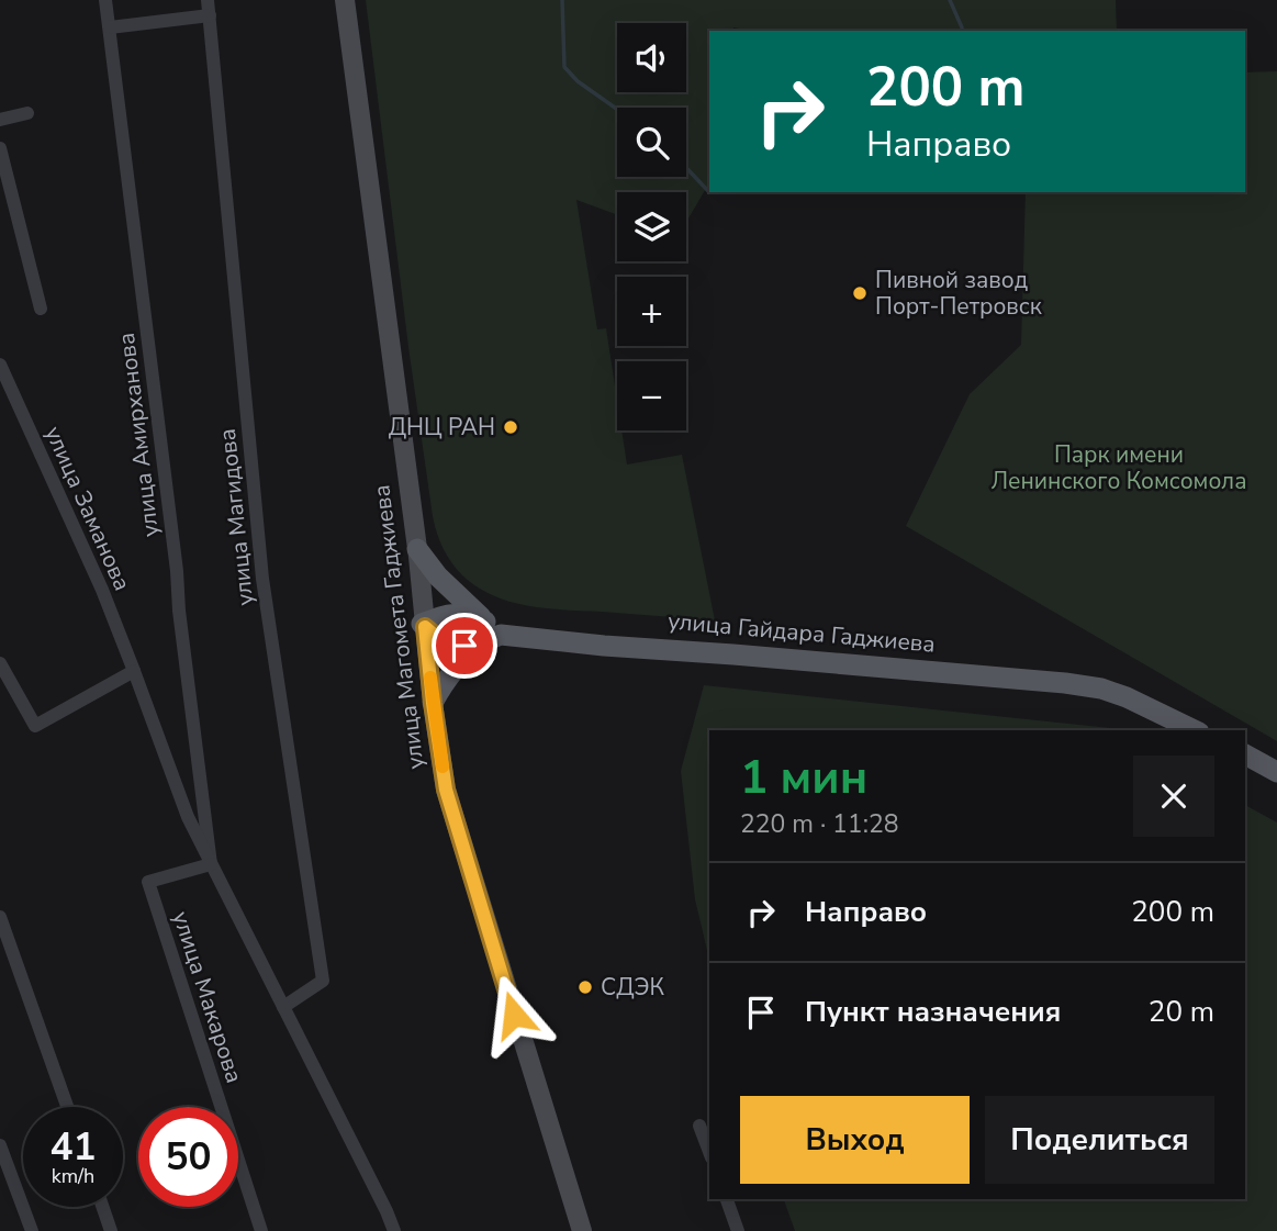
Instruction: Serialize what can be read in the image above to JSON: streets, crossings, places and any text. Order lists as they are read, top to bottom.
{
  "streets": {
    "main road": ["улица Магомета Гаджиева", "улица Гайдара Гаджиева"],
    "street": [
      "улица Амирханова",
      "улица Заманова",
      "улица Магидова",
      "улица Макарова"
    ]
  },
  "crossings": [
    ["улица Амирханова", "улица Заманова"],
    ["улица Амирханова", "улица Макарова"],
    ["улица Заманова", "улица Макарова"],
    ["улица Магомета Гаджиева", "улица Гайдара Гаджиева"]
  ],
  "parks": ["Парк имени Ленинского Комсомола"],
  "places": ["Пивной завод Порт-Петровск", "ДНЦ РАН", "СДЭК"],
  "page": {
    "map_buttons": ["+", "−"],
    "turn": ["200 m", "Направо"],
    "heading": ["1 мин", "220 m · 11:28"],
    "list": [
      {
        "name": "Направо",
        "value": "200 m"
      },
      {
        "name": "Пункт назначения",
        "value": "20 m"
      }
    ],
    "buttons": ["Выход", "Поделиться"],
    "speed": "41 km/h",
    "limit": "50"
  }
}
